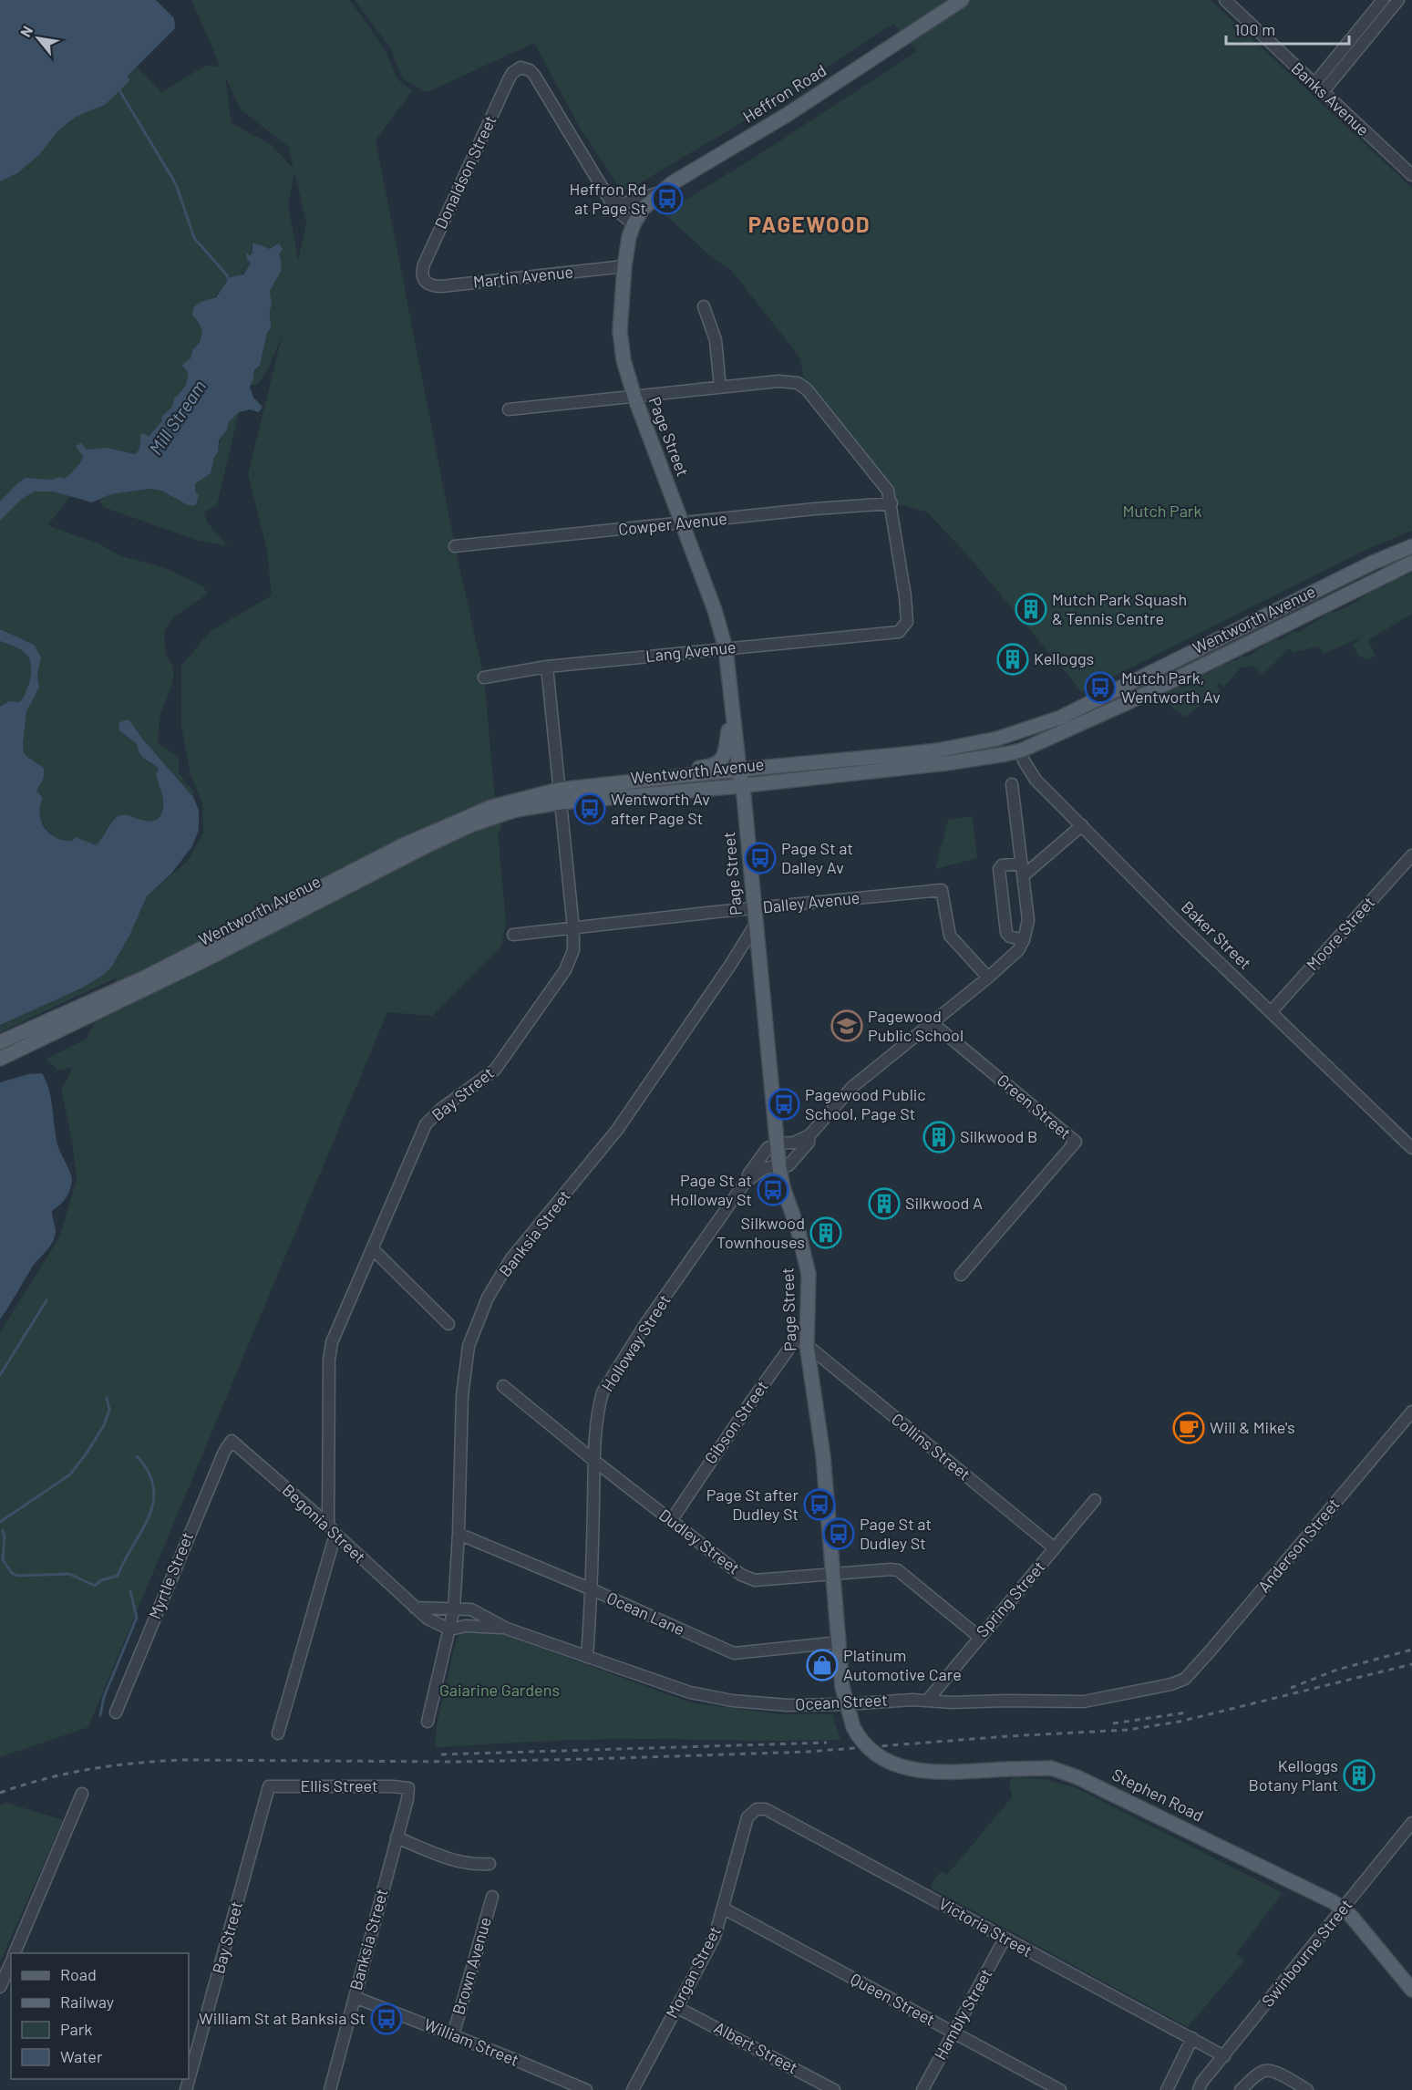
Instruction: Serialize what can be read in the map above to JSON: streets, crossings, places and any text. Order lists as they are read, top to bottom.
{
  "streets": {
    "main road": [
      "Heffron Road",
      "Page Street",
      "Wentworth Avenue",
      "Baker Street",
      "Stephen Road"
    ],
    "street": [
      "Banks Avenue",
      "Donaldson Street",
      "Martin Avenue",
      "Cowper Avenue",
      "Lang Avenue",
      "Dalley Avenue",
      "Moore Street",
      "Bay Street",
      "Green Street",
      "Banksia Street",
      "Holloway Street",
      "Gibson Street",
      "Collins Street",
      "Begonia Street",
      "Dudley Street",
      "Anderson Street",
      "Myrtle Street",
      "Spring Street",
      "Ocean Lane",
      "Ocean Street",
      "Ellis Street",
      "Victoria Street",
      "Swinbourne Street",
      "Brown Avenue",
      "Morgan Street",
      "Queen Street",
      "Hambly Street",
      "William Street",
      "Albert Street"
    ]
  },
  "crossings": [
    ["Heffron Road", "Page Street"],
    ["Donaldson Street", "Martin Avenue"],
    ["Martin Avenue", "Page Street"],
    ["Page Street", "Cowper Avenue"],
    ["Page Street", "Wentworth Avenue"],
    ["Page Street", "Lang Avenue"],
    ["Page Street", "Dalley Avenue"],
    ["Page Street", "Banksia Street"],
    ["Page Street", "Holloway Street"],
    ["Page Street", "Gibson Street"],
    ["Page Street", "Collins Street"],
    ["Page Street", "Dudley Street"],
    ["Page Street", "Ocean Lane"],
    ["Page Street", "Ocean Street"],
    ["Page Street", "Stephen Road"],
    ["Cowper Avenue", "Lang Avenue"],
    ["Wentworth Avenue", "Baker Street"],
    ["Wentworth Avenue", "Bay Street"],
    ["Lang Avenue", "Bay Street"],
    ["Dalley Avenue", "Bay Street"],
    ["Dalley Avenue", "Holloway Street"],
    ["Moore Street", "Baker Street"],
    ["Bay Street", "Begonia Street"],
    ["Bay Street", "Ellis Street"],
    ["Green Street", "Holloway Street"],
    ["Banksia Street", "Begonia Street"],
    ["Banksia Street", "Ocean Lane"],
    ["Banksia Street", "Ocean Street"],
    ["Banksia Street", "Ellis Street"],
    ["Banksia Street", "William Street"],
    ["Holloway Street", "Dudley Street"],
    ["Holloway Street", "Ocean Lane"],
    ["Holloway Street", "Ocean Street"],
    ["Gibson Street", "Dudley Street"],
    ["Collins Street", "Spring Street"],
    ["Begonia Street", "Myrtle Street"],
    ["Begonia Street", "Ocean Street"],
    ["Dudley Street", "Spring Street"],
    ["Anderson Street", "Ocean Street"],
    ["Spring Street", "Ocean Street"],
    ["Stephen Road", "Swinbourne Street"],
    ["Victoria Street", "Swinbourne Street"],
    ["Victoria Street", "Morgan Street"],
    ["Victoria Street", "Hambly Street"],
    ["Brown Avenue", "William Street"],
    ["Morgan Street", "Queen Street"],
    ["Morgan Street", "Albert Street"],
    ["Queen Street", "Hambly Street"]
  ],
  "districts": ["PAGEWOOD"],
  "water": ["Mill Stream"],
  "parks": ["Mutch Park", "Gaiarine Gardens"],
  "places": {
    "bus stop": [
      "Heffron Rd at Page St",
      "Mutch Park, Wentworth Av",
      "Wentworth Av after Page St",
      "Page St at Dalley Av",
      "Pagewood Public School, Page St",
      "Page St at Holloway St",
      "Page St after Dudley St",
      "Page St at Dudley St",
      "William St at Banksia St"
    ],
    "building": [
      "Mutch Park Squash & Tennis Centre",
      "Kelloggs",
      "Silkwood B",
      "Silkwood A",
      "Silkwood Townhouses",
      "Kelloggs Botany Plant"
    ],
    "school or university": ["Pagewood Public School"],
    "cafe": ["Will & Mike's"],
    "shop": ["Platinum Automotive Care"]
  },
  "legend": [
    "Road",
    "Railway",
    "Park",
    "Water"
  ],
  "scale_bar": "100 m",
  "north": "top left"
}
